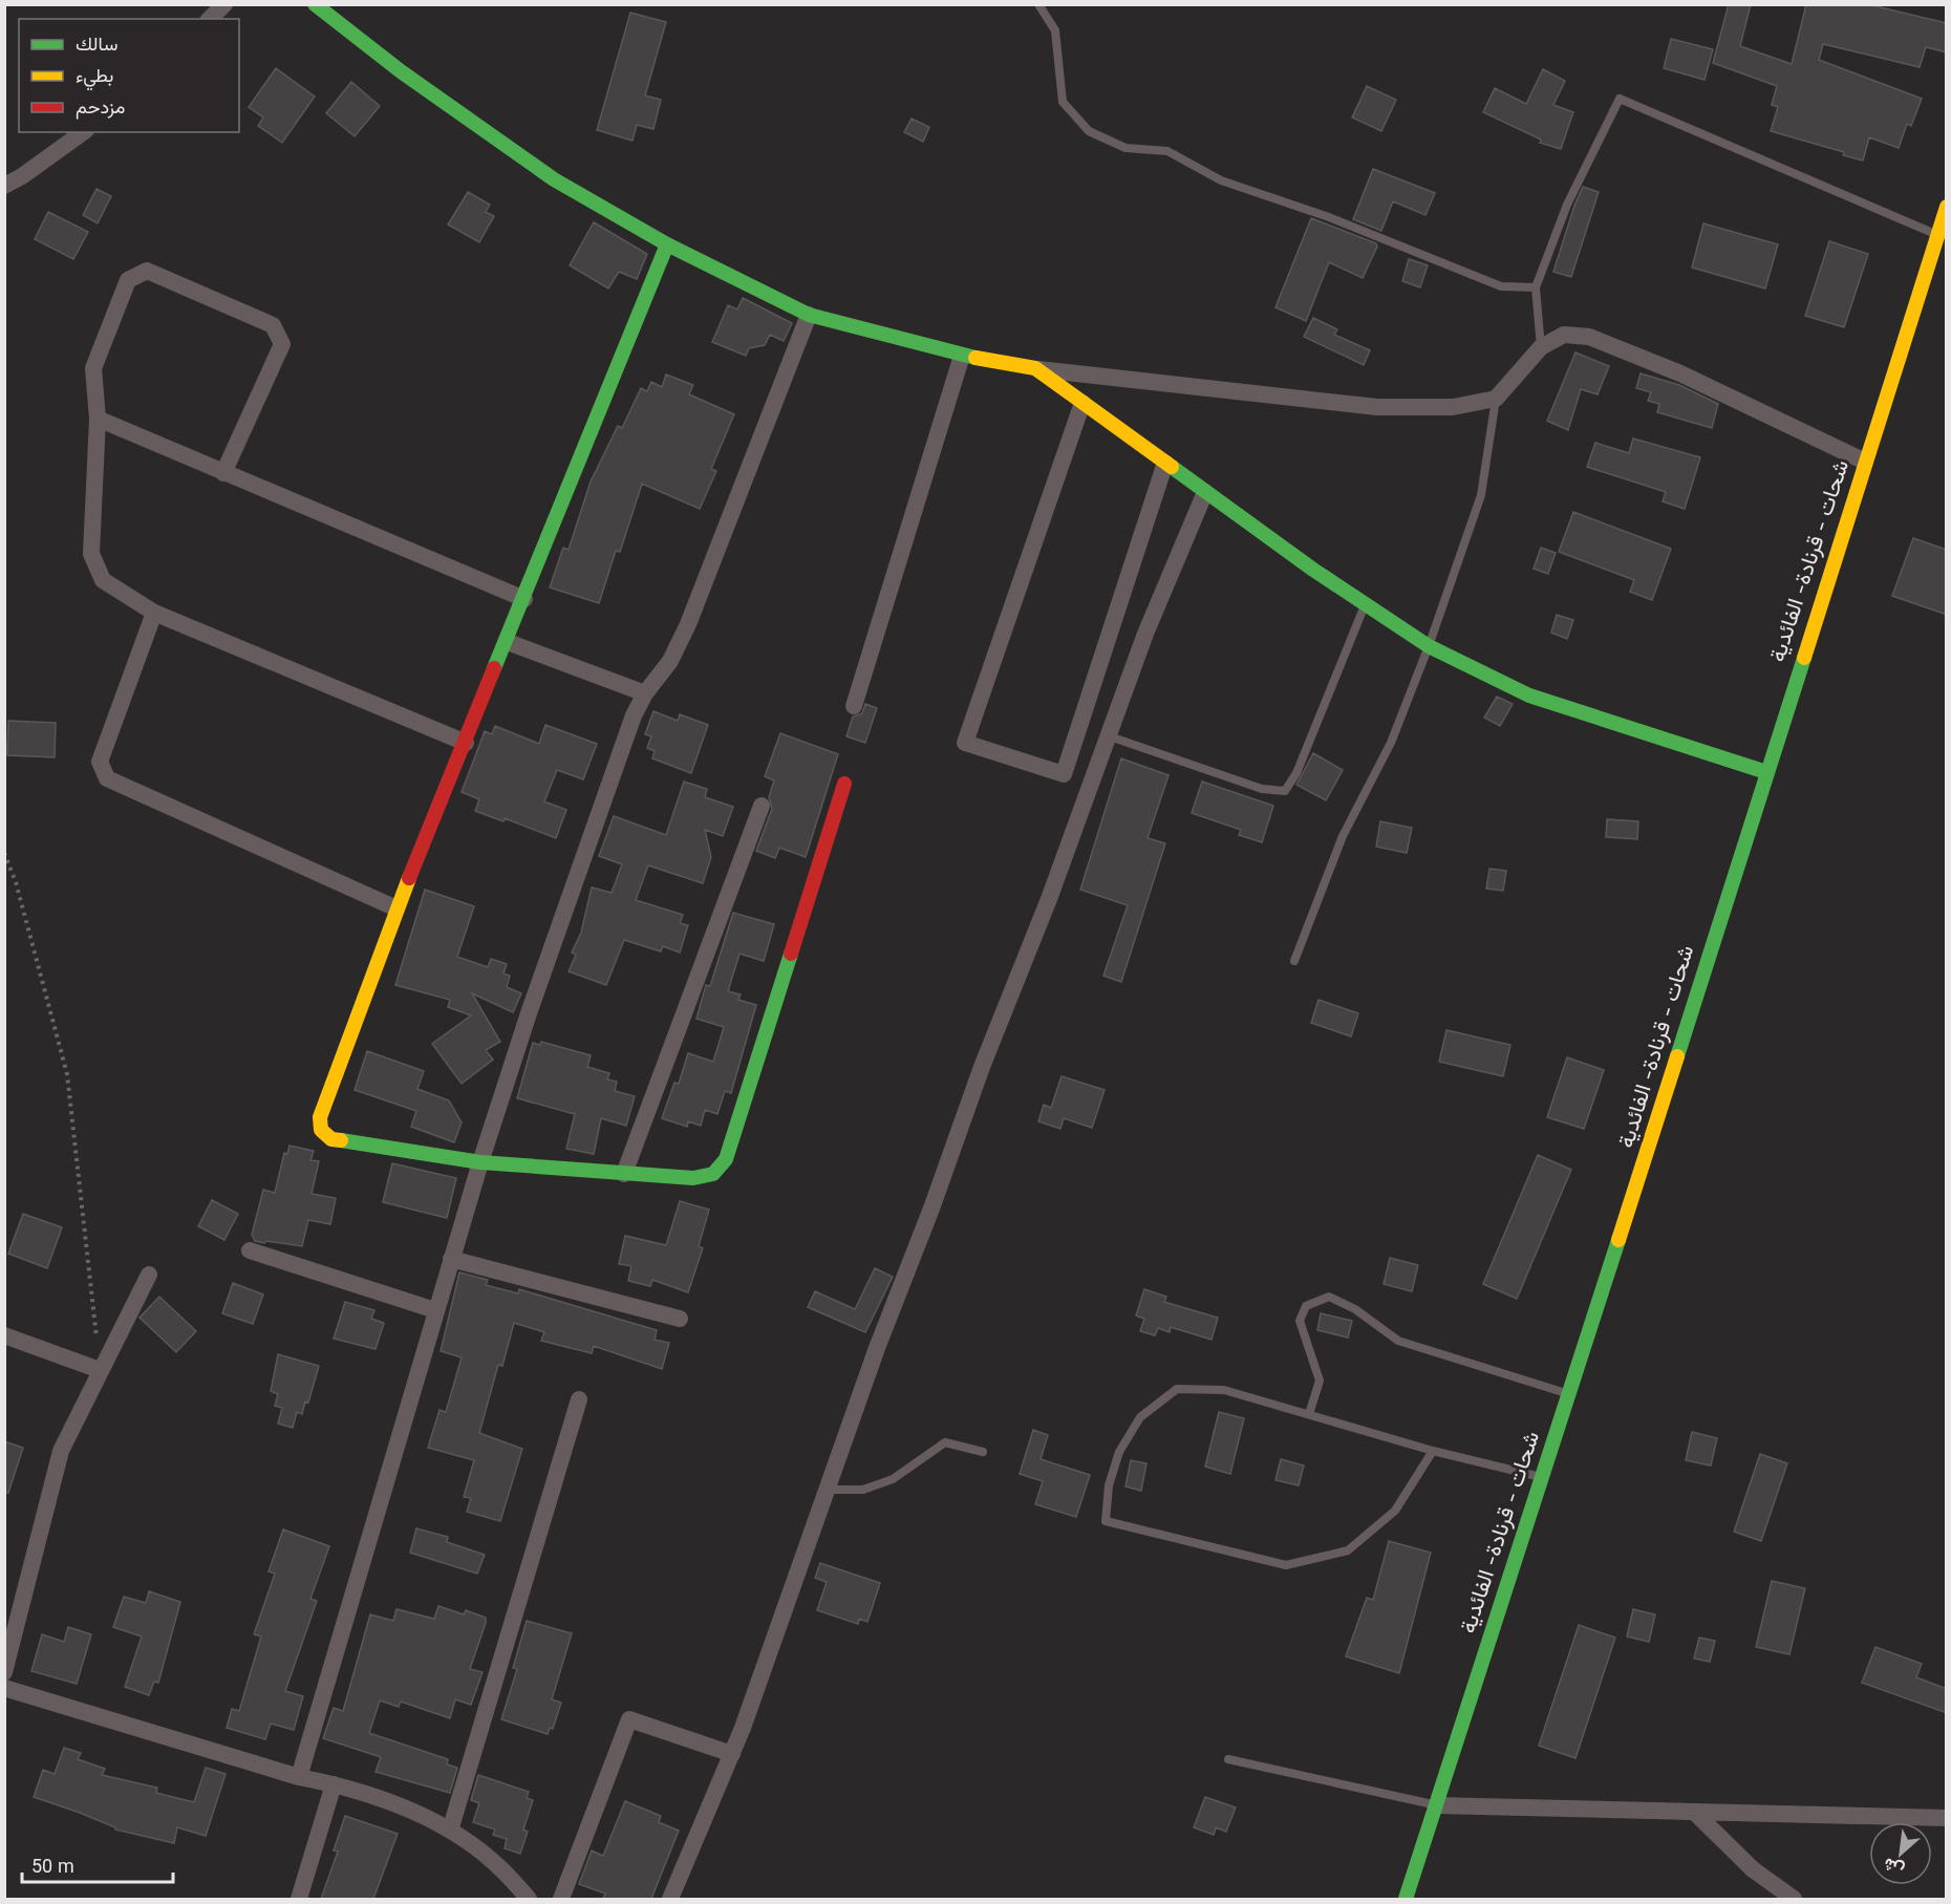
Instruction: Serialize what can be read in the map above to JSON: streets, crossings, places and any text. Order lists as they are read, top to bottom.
{
  "streets": {
    "street": ["شحات - قرنادة- الفائدية"]
  },
  "legend": ["سالك", "بطيء", "مزدحم"],
  "scale_bar": "50 m",
  "north": "bottom left"
}
